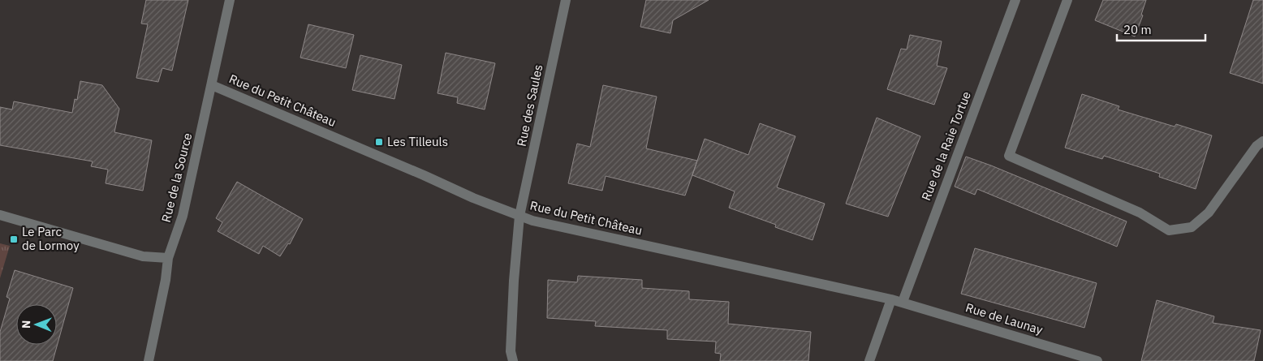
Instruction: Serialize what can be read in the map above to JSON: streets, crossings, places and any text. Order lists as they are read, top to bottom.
{
  "streets": {
    "street": [
      "Rue du Petit Château",
      "Rue des Saules",
      "Rue de la Raie Tortue",
      "Rue de la Source",
      "Rue de Launay"
    ]
  },
  "crossings": [
    ["Rue du Petit Château", "Rue des Saules"],
    ["Rue du Petit Château", "Rue de la Raie Tortue"],
    ["Rue du Petit Château", "Rue de la Source"],
    ["Rue du Petit Château", "Rue de Launay"],
    ["Rue de la Raie Tortue", "Rue de Launay"]
  ],
  "places": {
    "transit": ["Les Tilleuls", "Le Parc de Lormoy"]
  },
  "scale_bar": "20 m",
  "north": "left"
}
